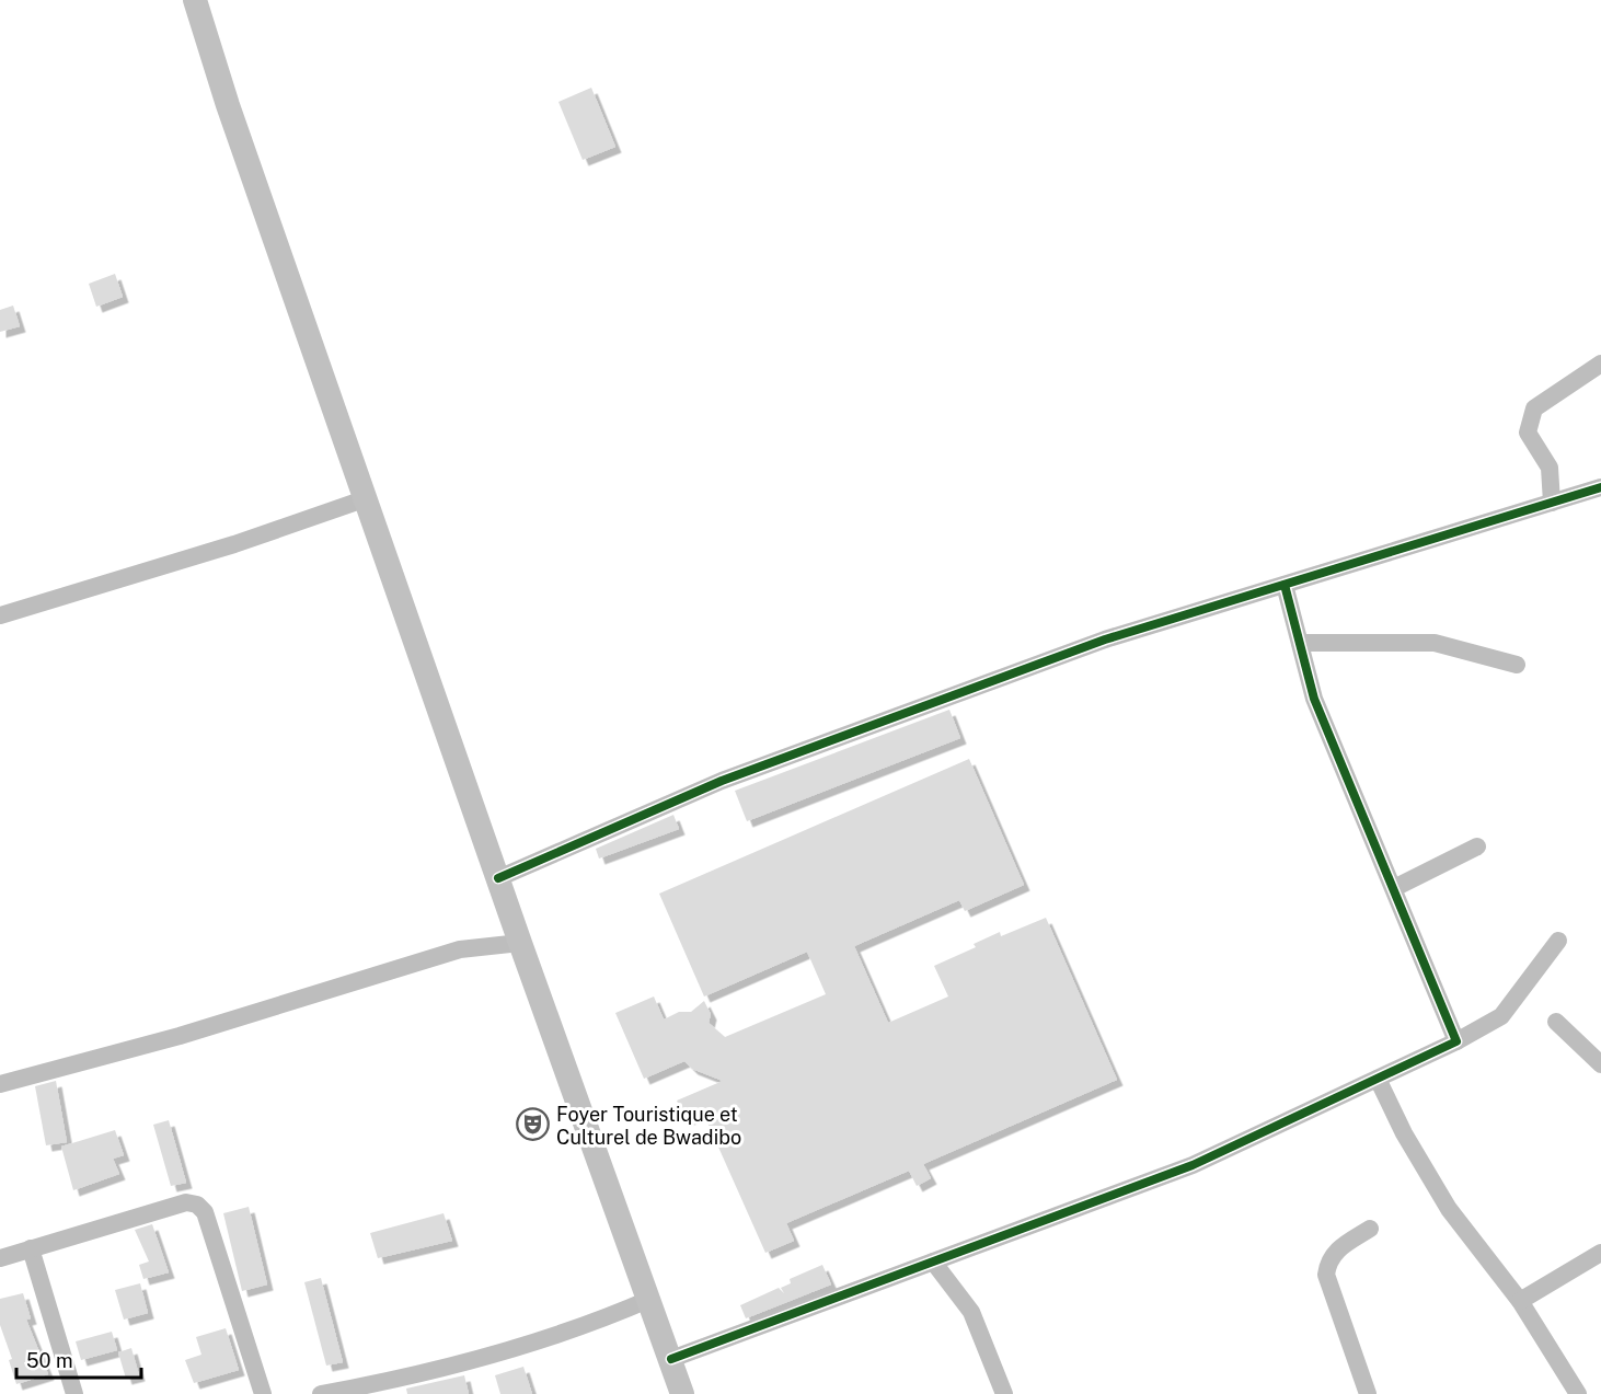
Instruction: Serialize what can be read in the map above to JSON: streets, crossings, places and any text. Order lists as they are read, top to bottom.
{
  "places": {
    "theatre": ["Foyer Touristique et Culturel de Bwadibo"]
  },
  "scale_bar": "50 m"
}
